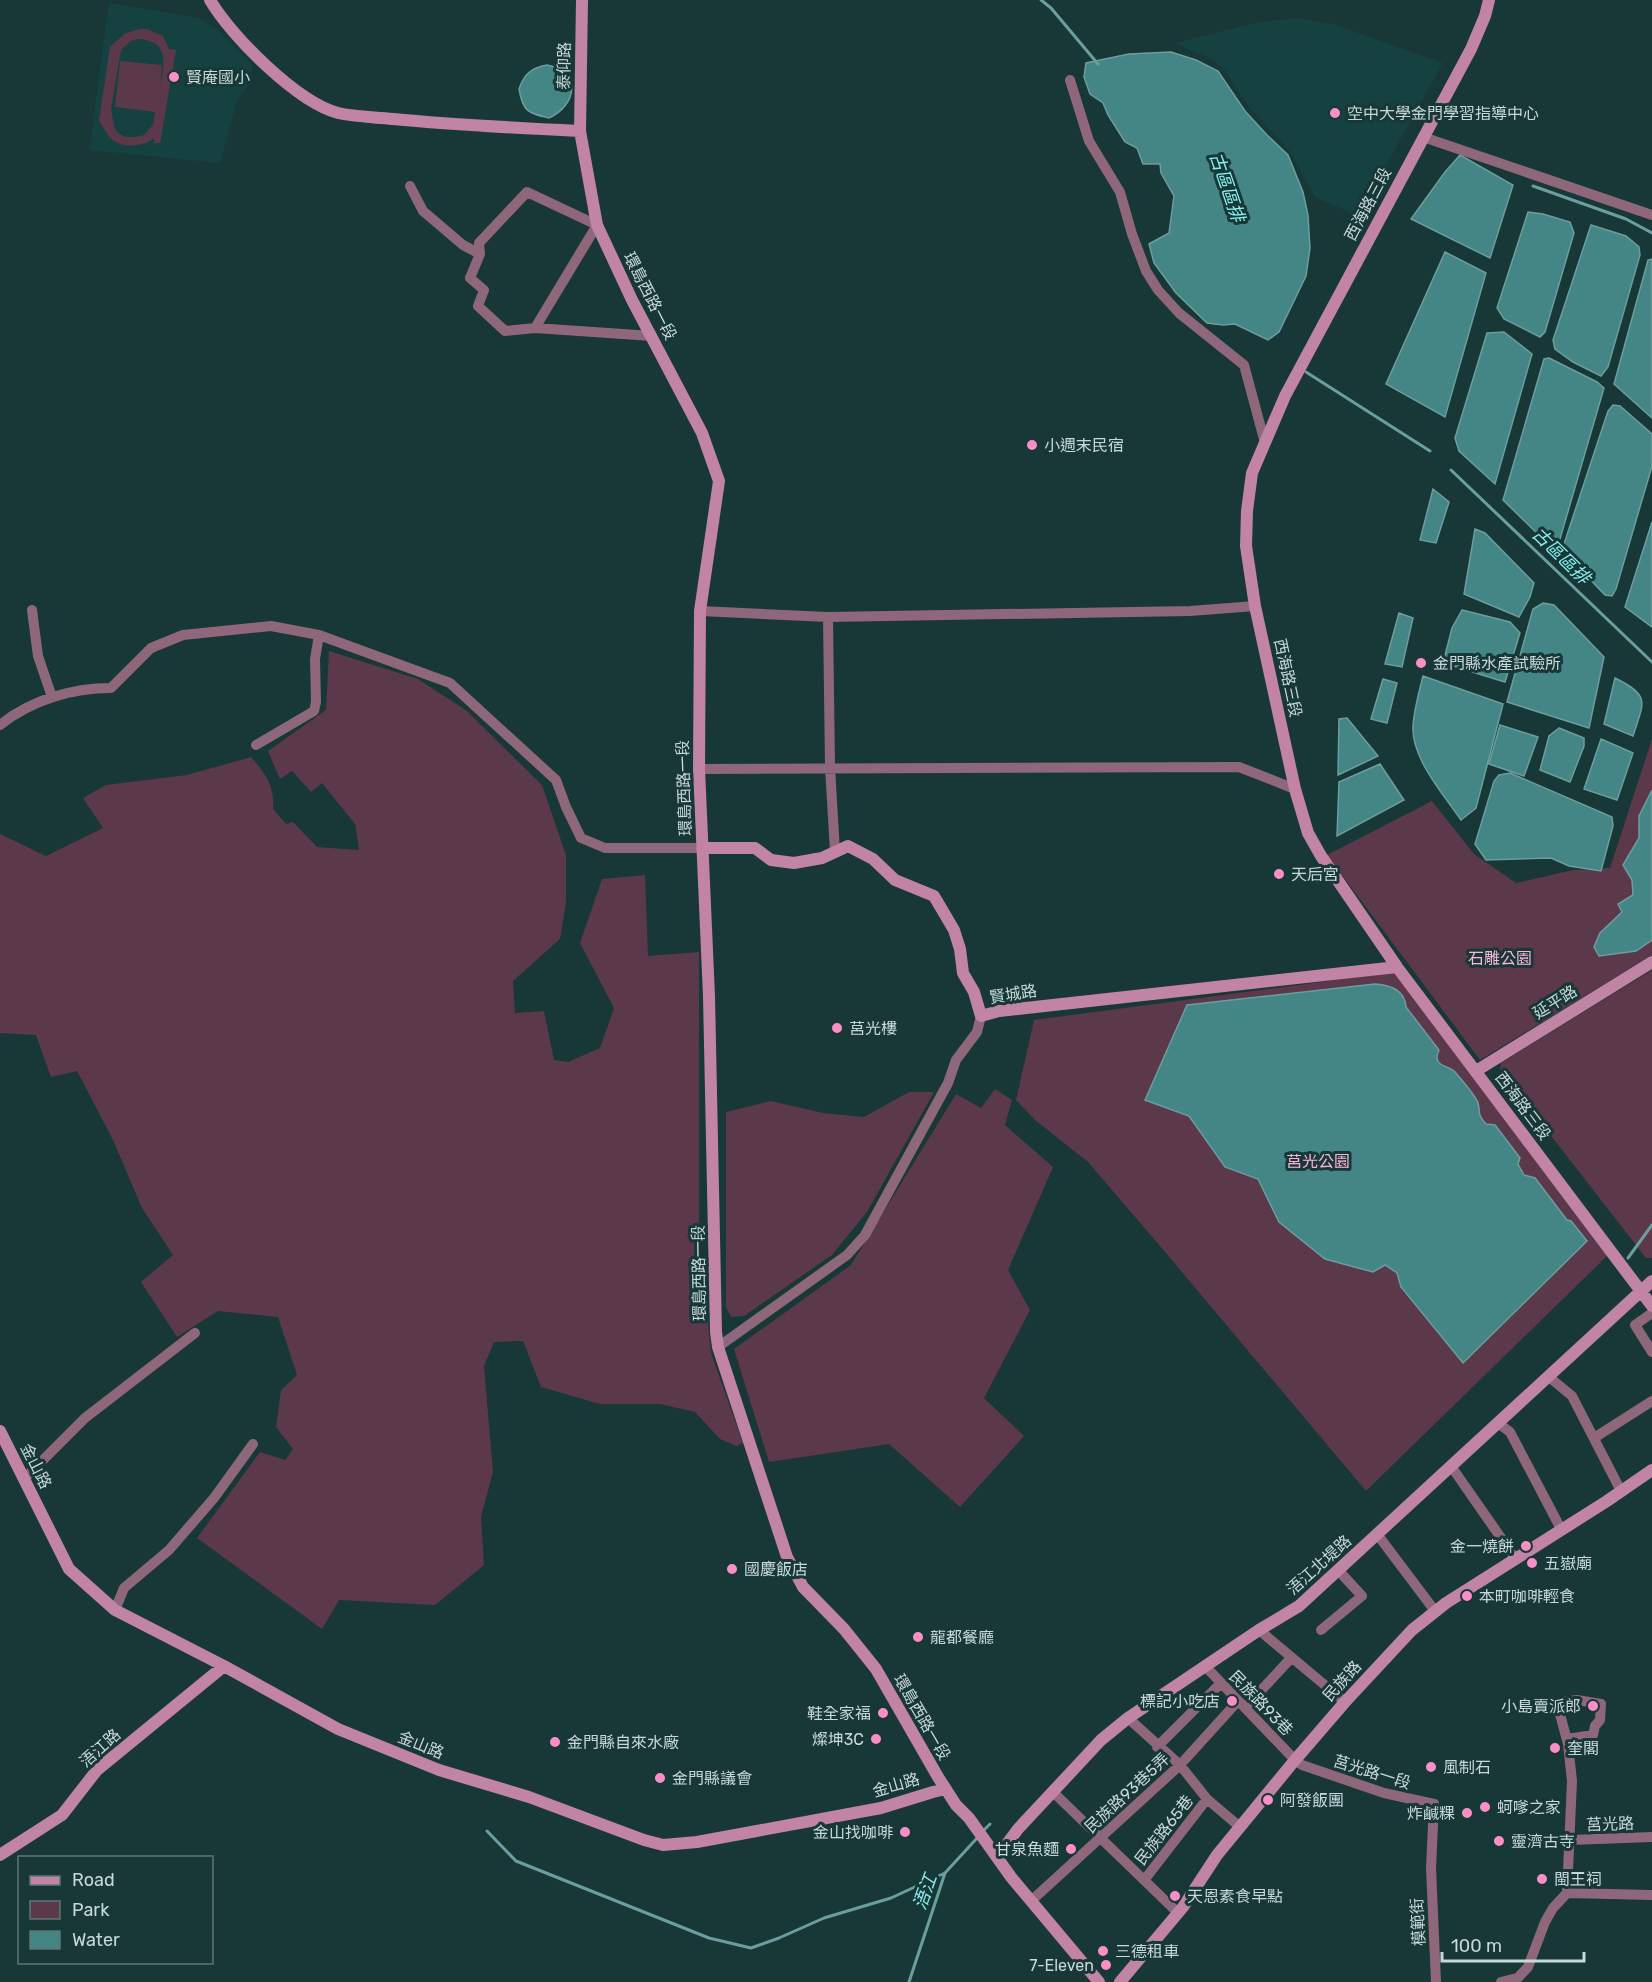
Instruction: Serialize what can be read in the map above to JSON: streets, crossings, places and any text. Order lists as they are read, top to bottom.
{
  "streets": {
    "main road": [
      "泰仰路",
      "西海路三段",
      "環島西路一段",
      "賢城路",
      "延平路",
      "金山路",
      "浯江北堤路",
      "民族路",
      "浯江路"
    ],
    "street": [
      "民族路93巷",
      "莒光路一段",
      "民族路93巷5弄",
      "莒光路",
      "民族路65巷",
      "模範街"
    ]
  },
  "crossings": [
    ["泰仰路", "環島西路一段"],
    ["西海路三段", "賢城路"],
    ["西海路三段", "延平路"],
    ["西海路三段", "浯江北堤路"],
    ["環島西路一段", "賢城路"],
    ["環島西路一段", "金山路"],
    ["環島西路一段", "浯江北堤路"],
    ["金山路", "浯江路"],
    ["浯江北堤路", "民族路93巷"],
    ["浯江北堤路", "民族路65巷"],
    ["民族路", "民族路93巷"],
    ["民族路", "莒光路一段"],
    ["民族路", "民族路65巷"],
    ["民族路93巷", "莒光路一段"],
    ["民族路93巷", "民族路93巷5弄"],
    ["莒光路一段", "模範街"],
    ["民族路93巷5弄", "民族路65巷"]
  ],
  "water": ["古區區排", "浯江"],
  "parks": ["石雕公園", "莒光公園"],
  "places": [
    "賢庵國小",
    "空中大學金門學習指導中心",
    "小週末民宿",
    "金門縣水產試驗所",
    "天后宮",
    "莒光樓",
    "金一燒餅",
    "五嶽廟",
    "國慶飯店",
    "本町咖啡輕食",
    "龍都餐廳",
    "標記小吃店",
    "小島賣派郎",
    "鞋全家福",
    "燦坤3C",
    "金門縣自來水廠",
    "奎閣",
    "風制石",
    "金門縣議會",
    "阿發飯團",
    "蚵嗲之家",
    "炸鹹粿",
    "金山找咖啡",
    "靈濟古寺",
    "甘泉魚麵",
    "閩王祠",
    "天恩素食早點",
    "三德租車",
    "7-Eleven"
  ],
  "legend": ["Road", "Park", "Water"],
  "scale_bar": "100 m"
}
